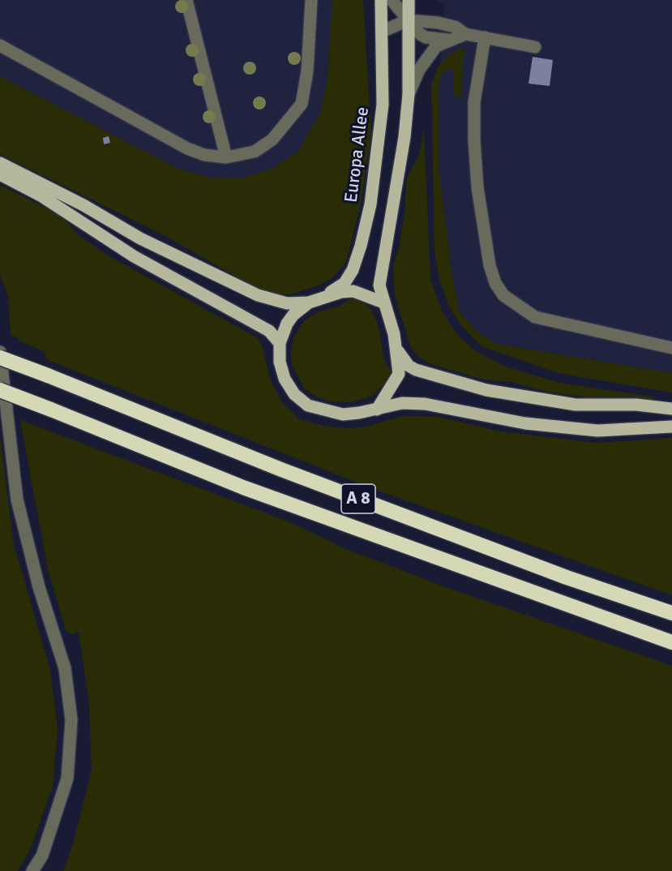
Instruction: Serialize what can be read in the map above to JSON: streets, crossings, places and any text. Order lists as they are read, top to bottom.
{
  "streets": {
    "highway": ["A 8"],
    "main road": ["Europa Allee"]
  }
}
